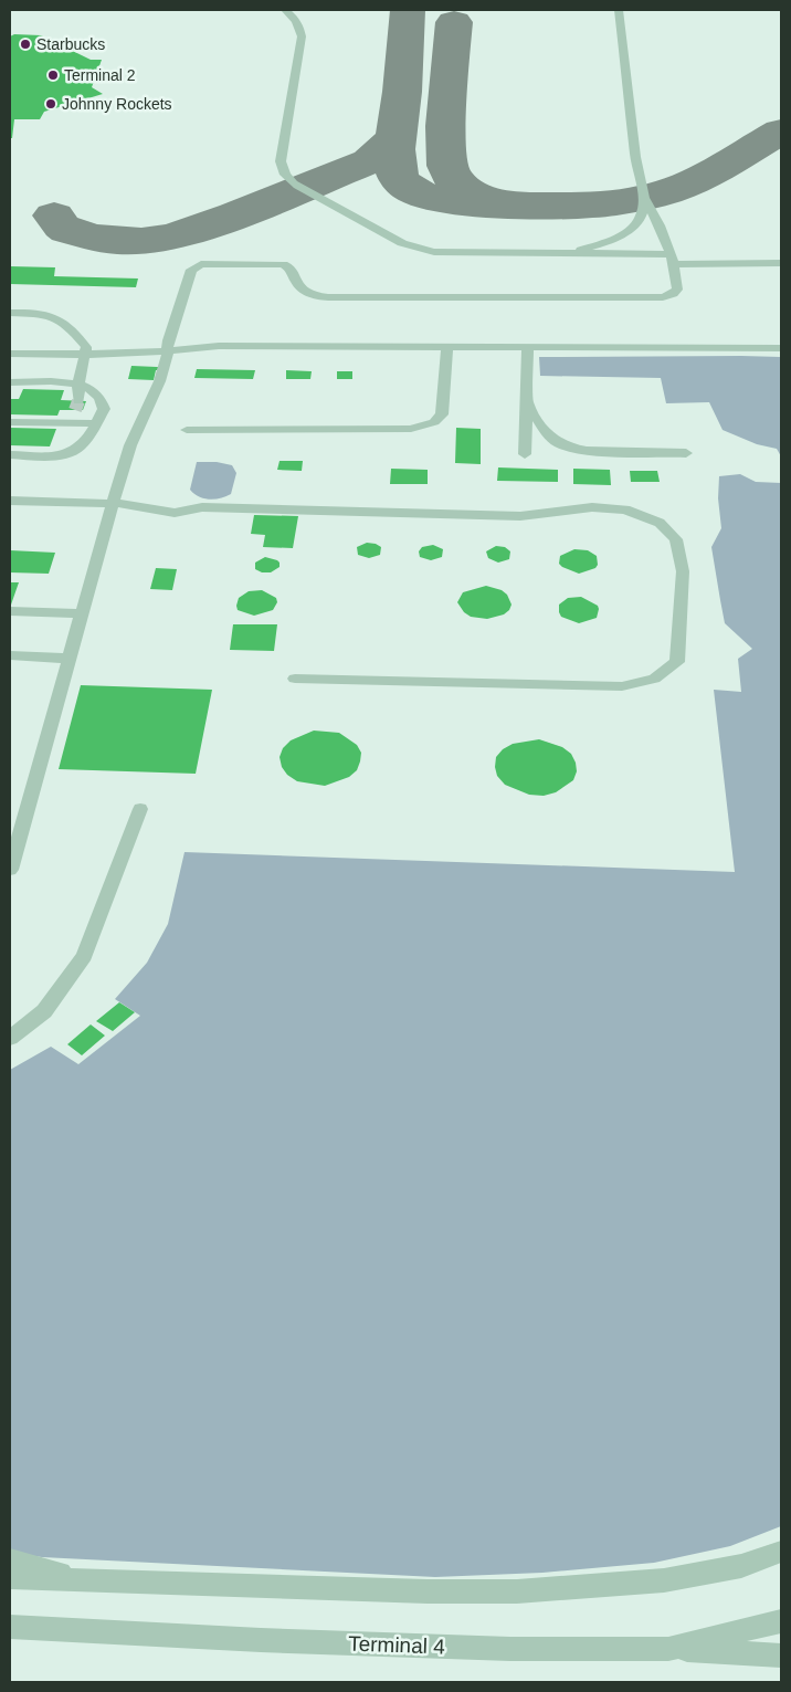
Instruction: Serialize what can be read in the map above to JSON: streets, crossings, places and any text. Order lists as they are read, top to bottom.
{
  "streets": {
    "street": ["Terminal 4"]
  },
  "places": ["Starbucks", "Terminal 2", "Johnny Rockets"]
}
